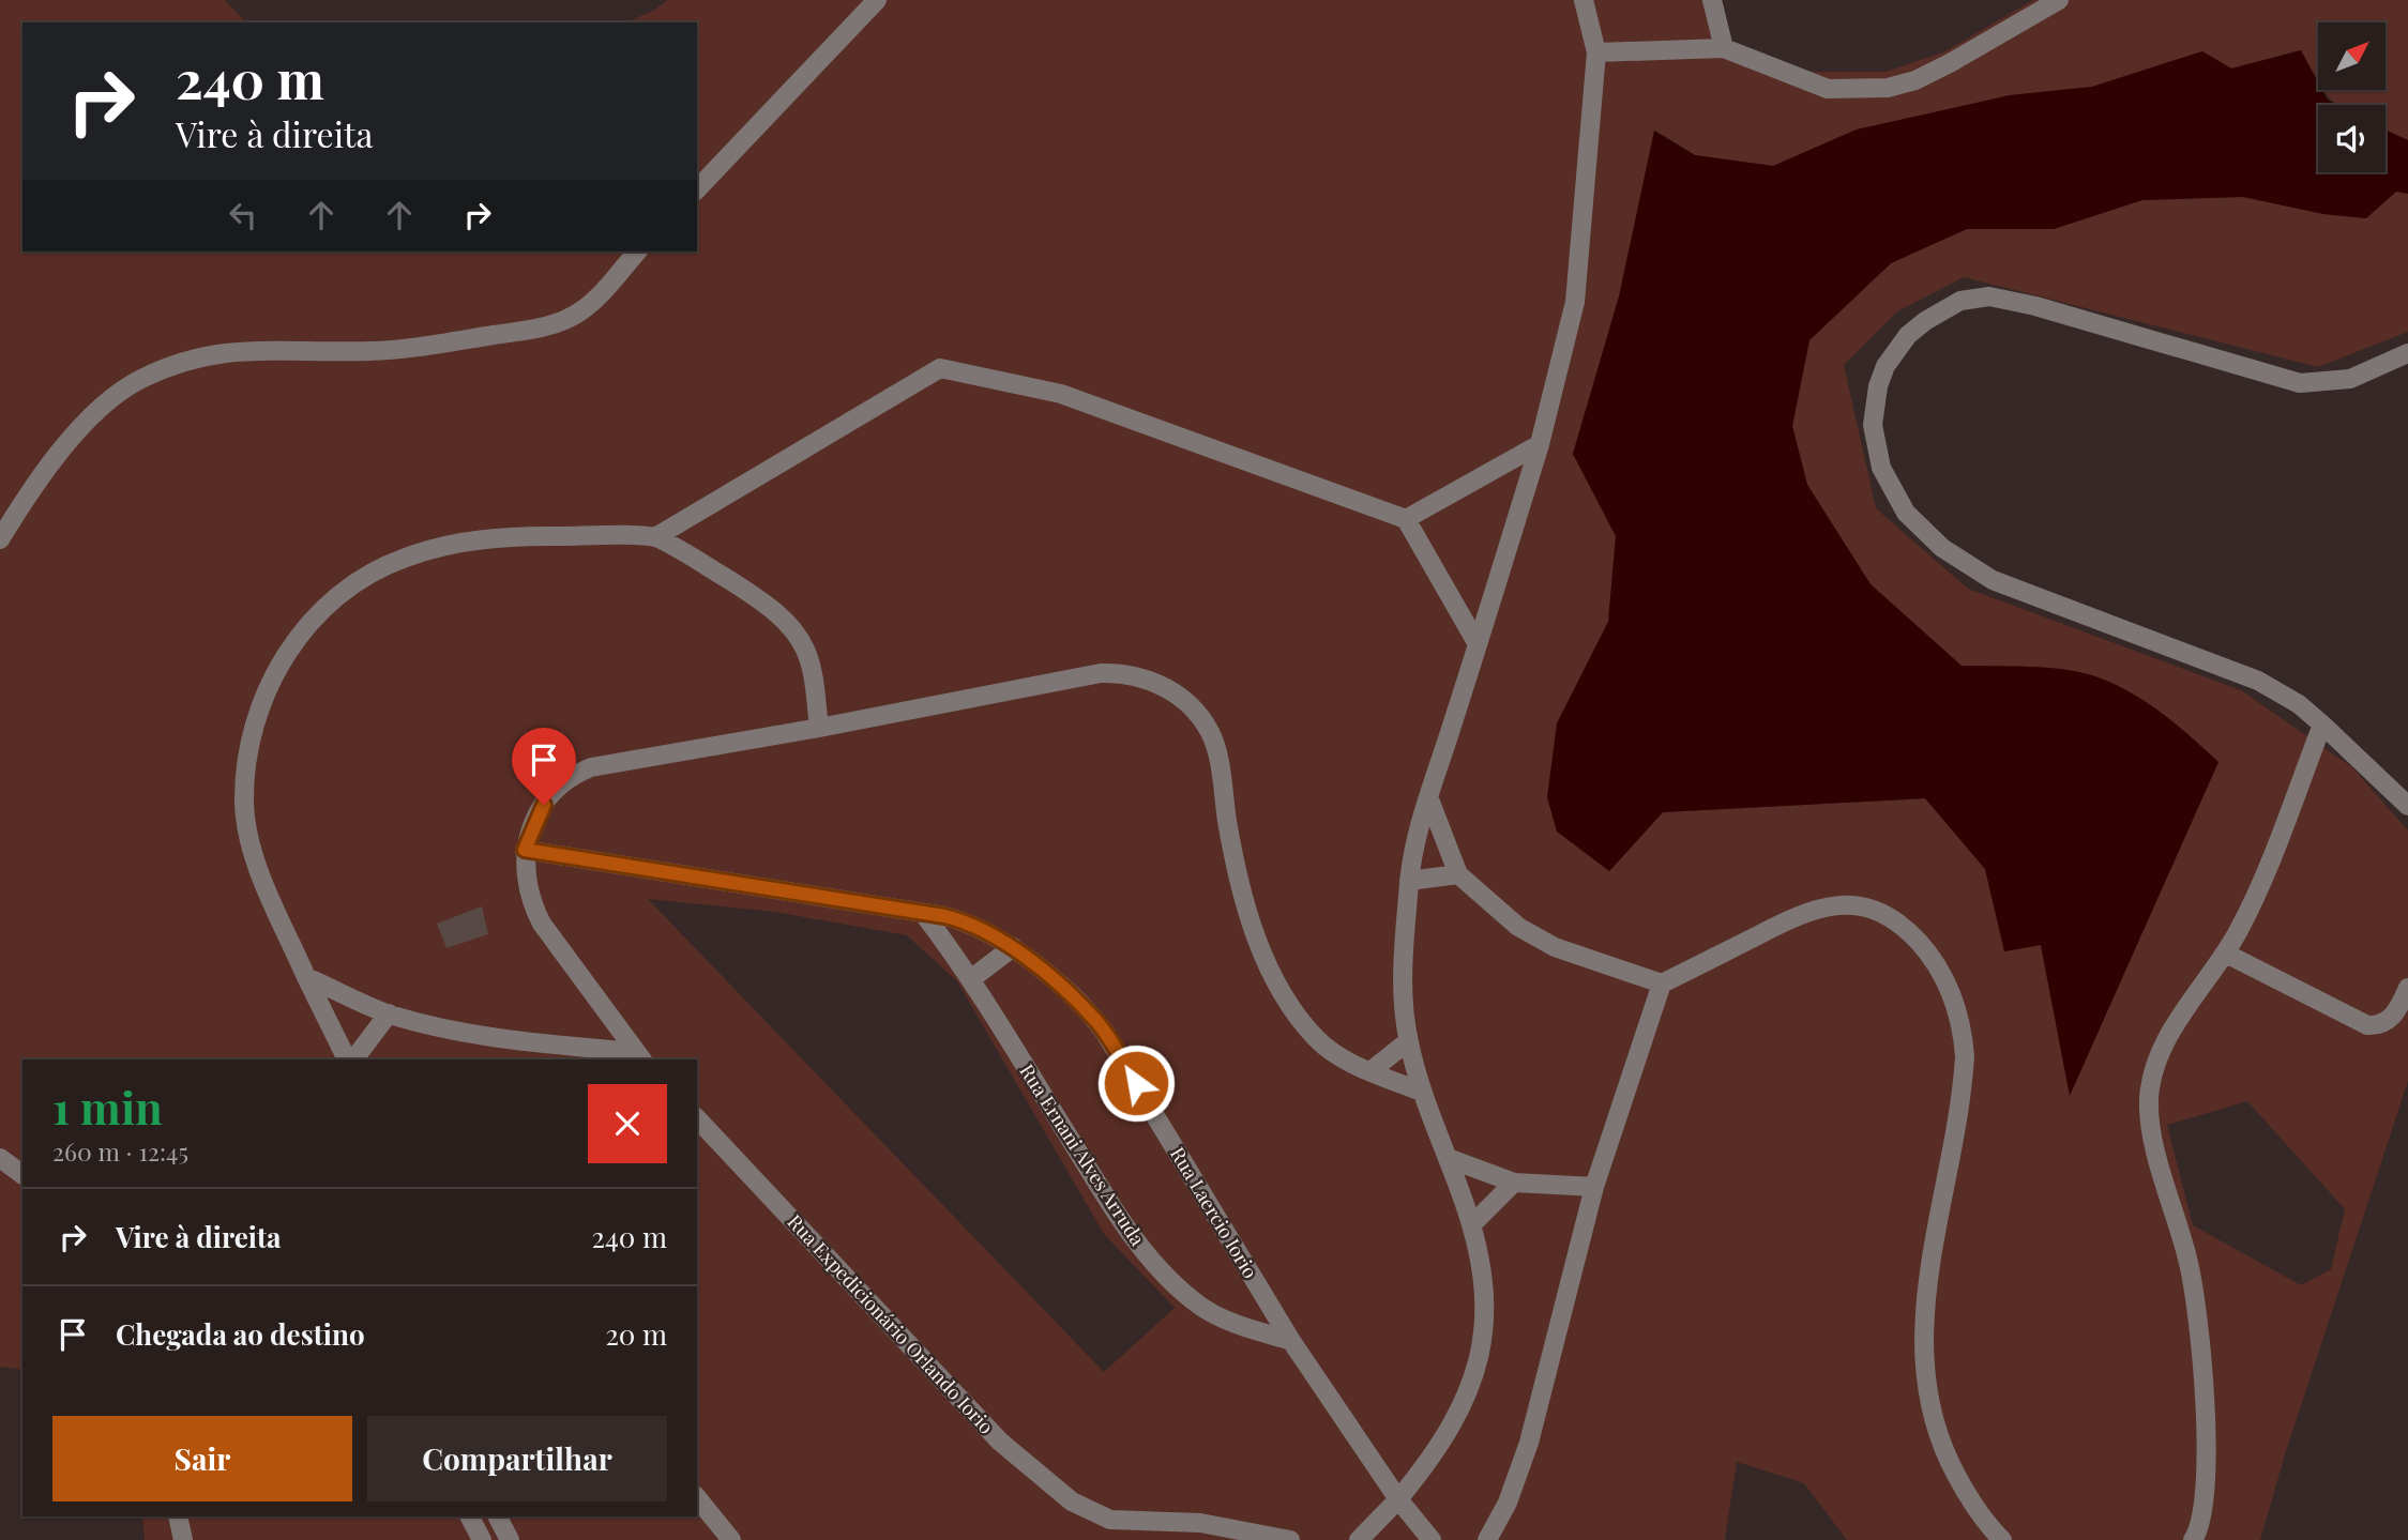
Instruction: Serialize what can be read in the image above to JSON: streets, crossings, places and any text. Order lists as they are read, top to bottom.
{
  "streets": {
    "street": ["Rua Ernani Alves Arruda", "Rua Laercio Iorio", "Rua Expedicionário Orlando Iorio"]
  },
  "crossings": [
    ["Rua Ernani Alves Arruda", "Rua Laercio Iorio"]
  ],
  "north": "top right",
  "page": {
    "turn": ["240 m", "Vire à direita"],
    "heading": ["1 min", "260 m · 12:45"],
    "list": [
      {
        "name": "Vire à direita",
        "value": "240 m"
      },
      {
        "name": "Chegada ao destino",
        "value": "20 m"
      }
    ],
    "buttons": ["Sair", "Compartilhar"]
  }
}
